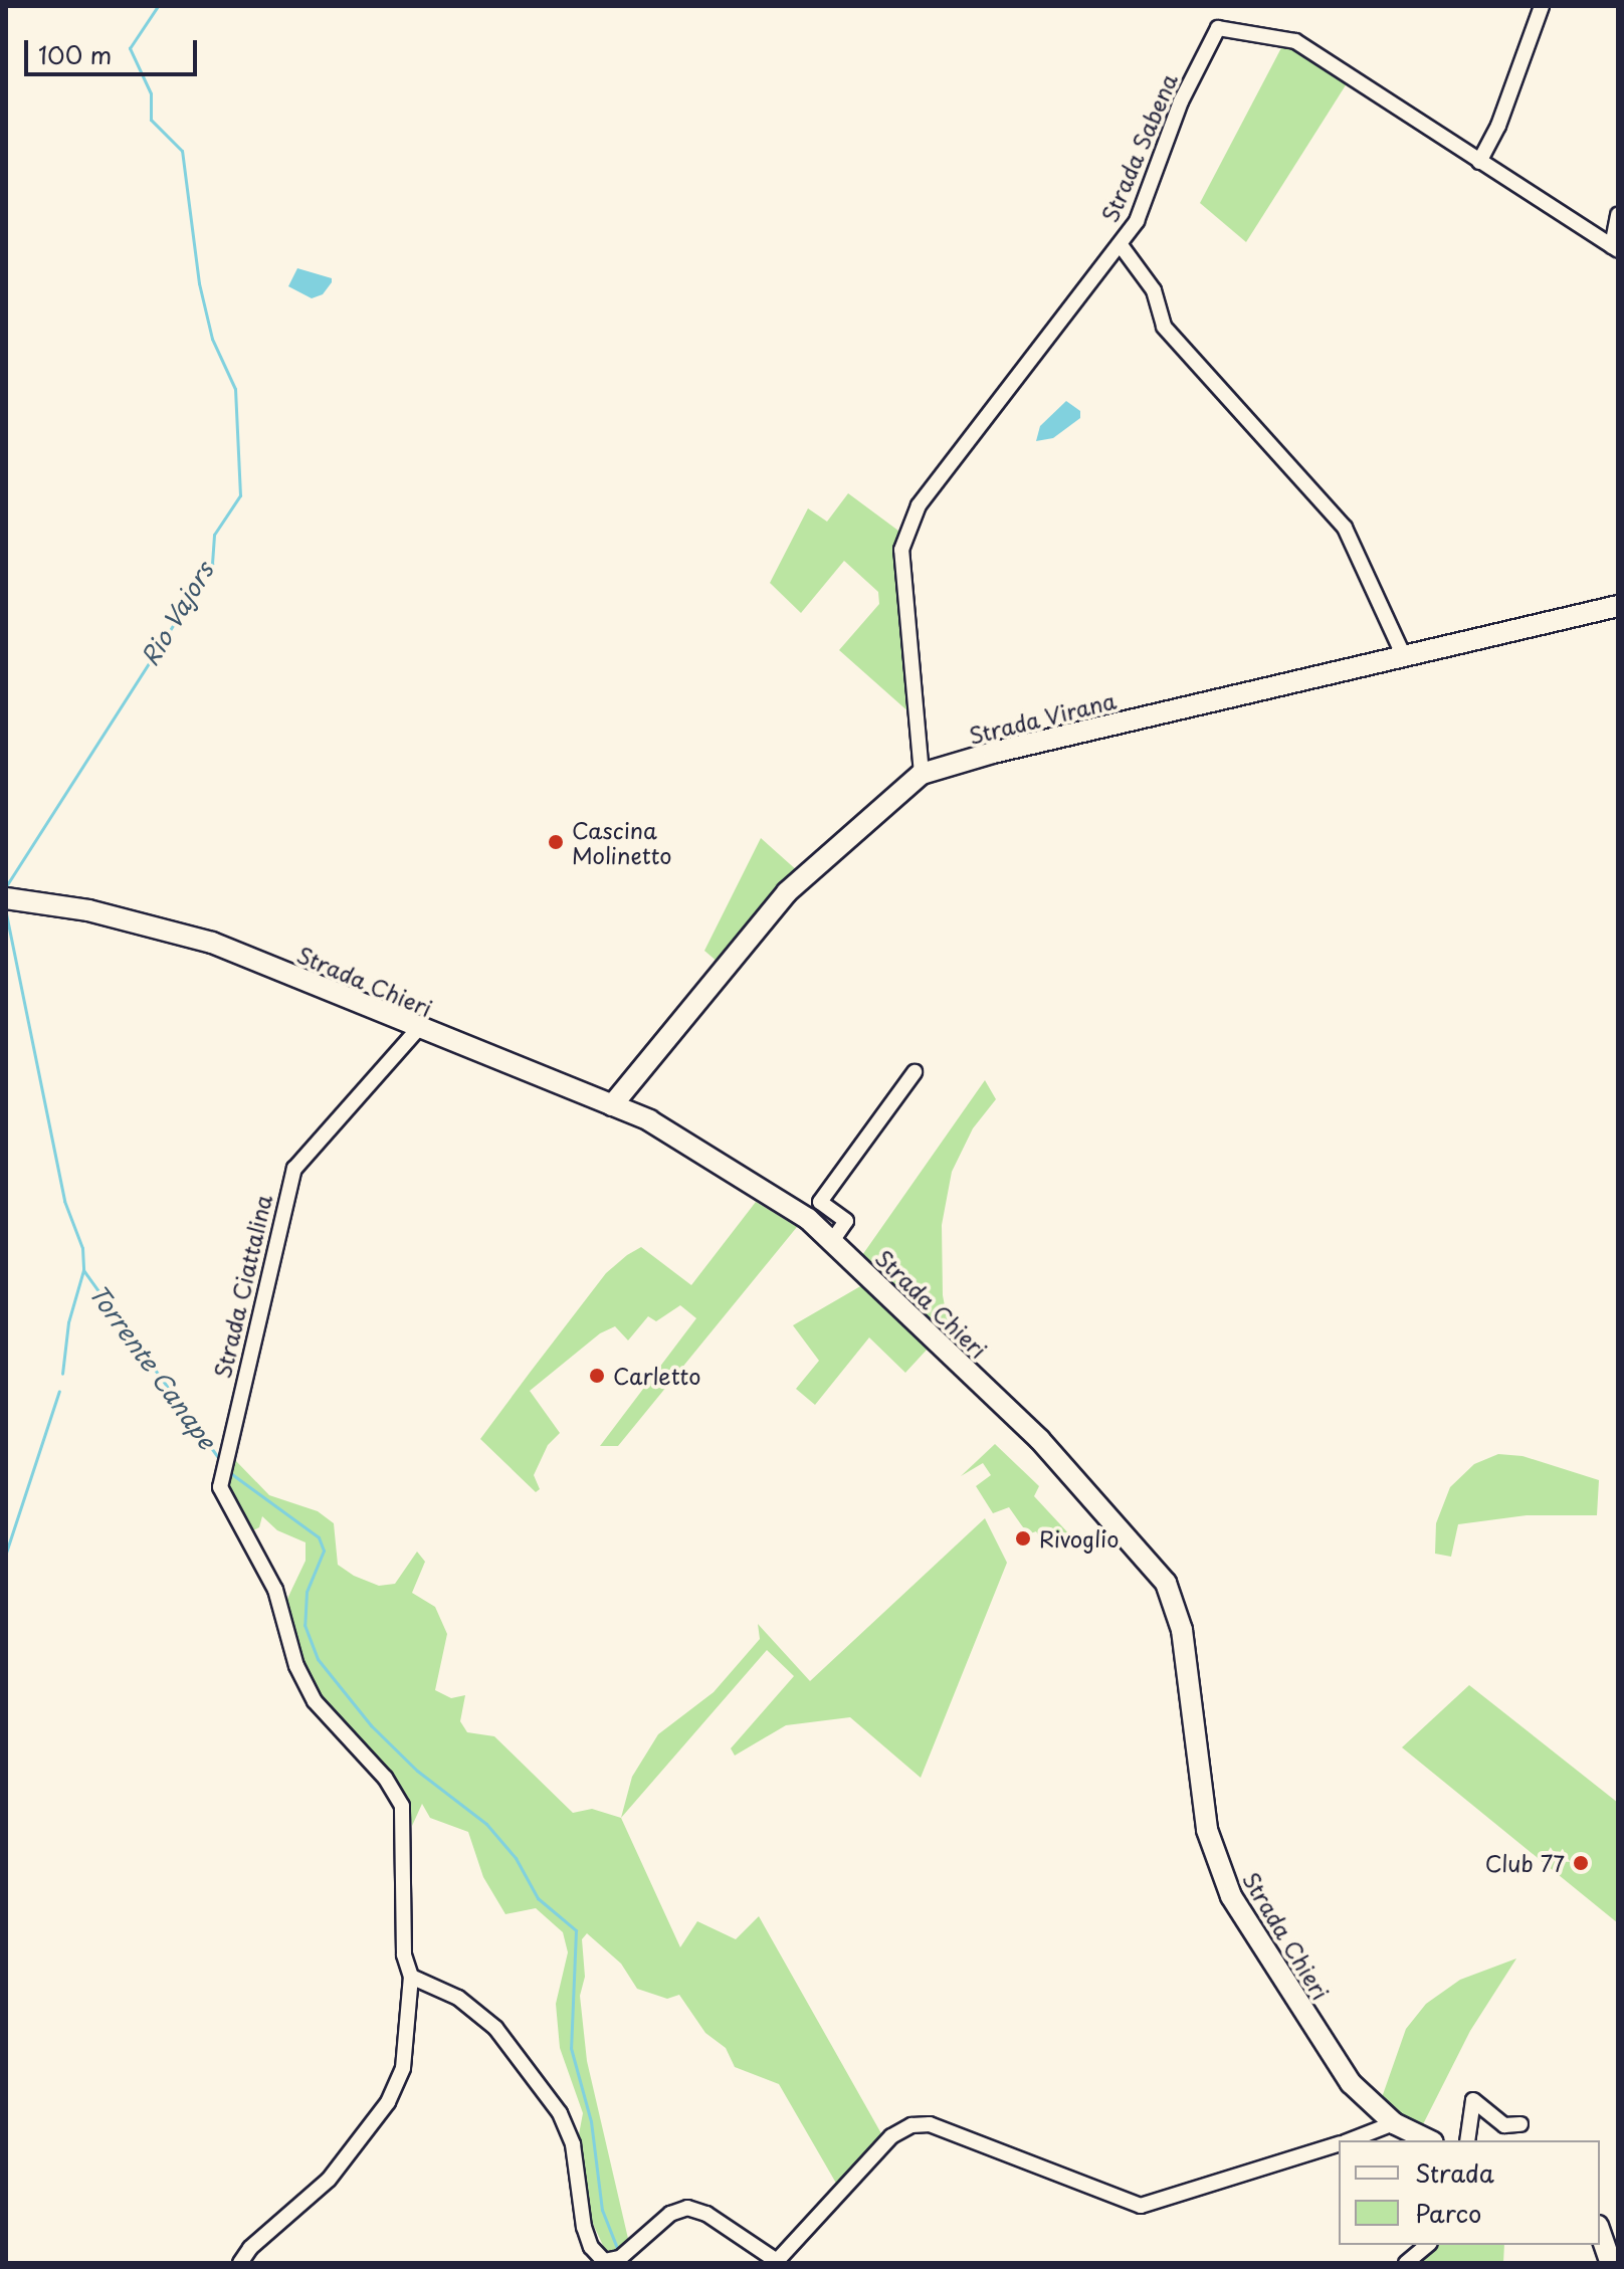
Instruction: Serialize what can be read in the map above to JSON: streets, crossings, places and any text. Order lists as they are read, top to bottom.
{
  "streets": {
    "main road": ["Strada Virana", "Strada Chieri"],
    "street": ["Strada Sabena", "Strada Ciattalina"]
  },
  "crossings": [
    ["Strada Sabena", "Strada Virana"],
    ["Strada Virana", "Strada Chieri"],
    ["Strada Chieri", "Strada Ciattalina"]
  ],
  "water": ["Rio Vajors", "Torrente Canape"],
  "places": [
    "Cascina Molinetto",
    "Carletto",
    "Rivoglio",
    "Club 77"
  ],
  "legend": ["Strada", "Parco"],
  "scale_bar": "100 m"
}
